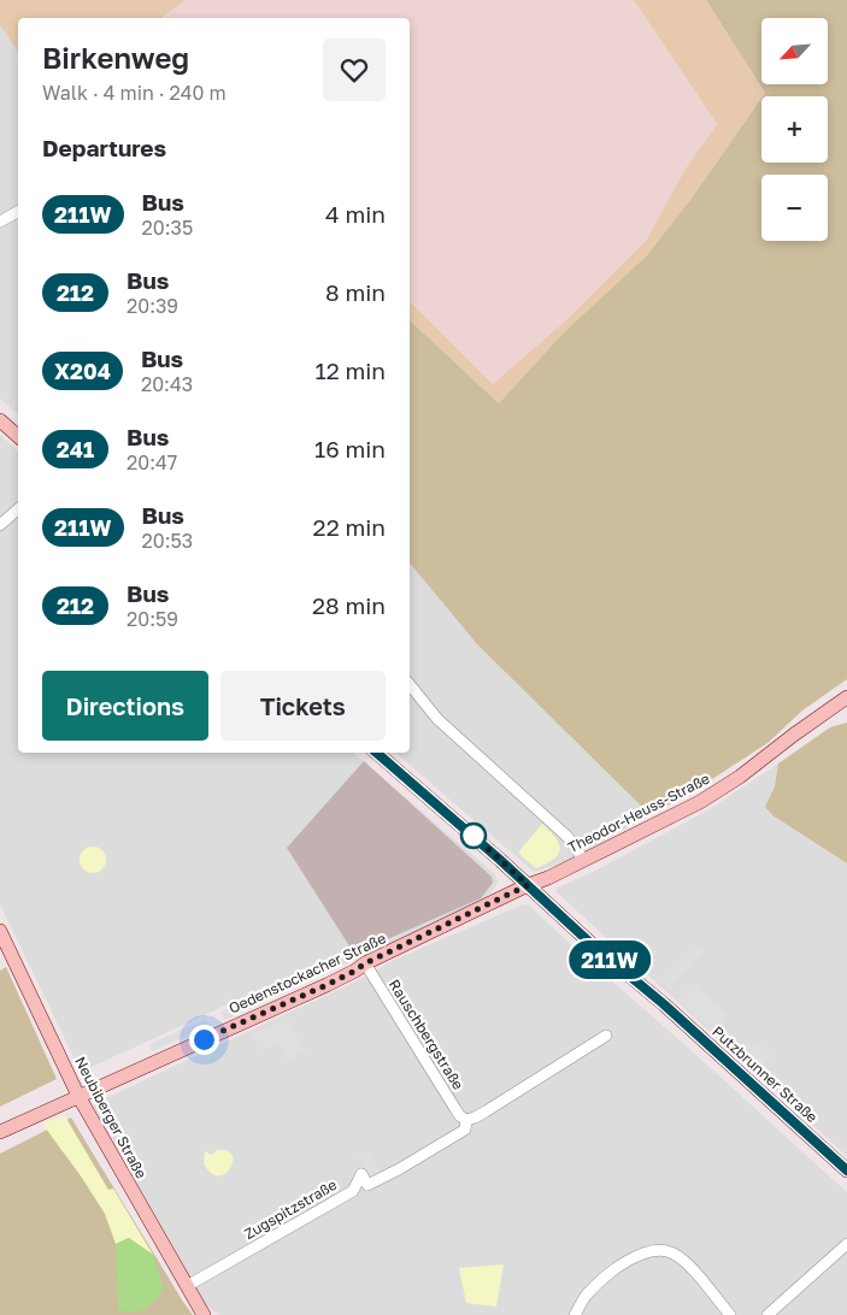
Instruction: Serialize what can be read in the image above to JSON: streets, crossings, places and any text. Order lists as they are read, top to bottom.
{
  "streets": {
    "street": [
      "Theodor-Heuss-Straße",
      "Oedenstockacher Straße",
      "Rauschbergstraße",
      "Putzbrunner Straße",
      "Neubiberger Straße",
      "Zugspitzstraße"
    ]
  },
  "crossings": [
    ["Theodor-Heuss-Straße", "Oedenstockacher Straße"],
    ["Theodor-Heuss-Straße", "Putzbrunner Straße"],
    ["Oedenstockacher Straße", "Rauschbergstraße"],
    ["Oedenstockacher Straße", "Putzbrunner Straße"],
    ["Oedenstockacher Straße", "Neubiberger Straße"],
    ["Rauschbergstraße", "Zugspitzstraße"],
    ["Neubiberger Straße", "Zugspitzstraße"]
  ],
  "lines": ["bus line 211W"],
  "north": "bottom left",
  "page": {
    "on_map": "211W",
    "map_buttons": ["+", "−"],
    "heading": [
      ["Birkenweg", "Walk · 4 min · 240 m"],
      "Departures"
    ],
    "list": [
      {
        "mark": "211W",
        "name": "Bus",
        "note": "20:35",
        "value": "4 min"
      },
      {
        "mark": "212",
        "name": "Bus",
        "note": "20:39",
        "value": "8 min"
      },
      {
        "mark": "X204",
        "name": "Bus",
        "note": "20:43",
        "value": "12 min"
      },
      {
        "mark": "241",
        "name": "Bus",
        "note": "20:47",
        "value": "16 min"
      },
      {
        "mark": "211W",
        "name": "Bus",
        "note": "20:53",
        "value": "22 min"
      },
      {
        "mark": "212",
        "name": "Bus",
        "note": "20:59",
        "value": "28 min"
      }
    ],
    "buttons": ["Directions", "Tickets"]
  }
}
